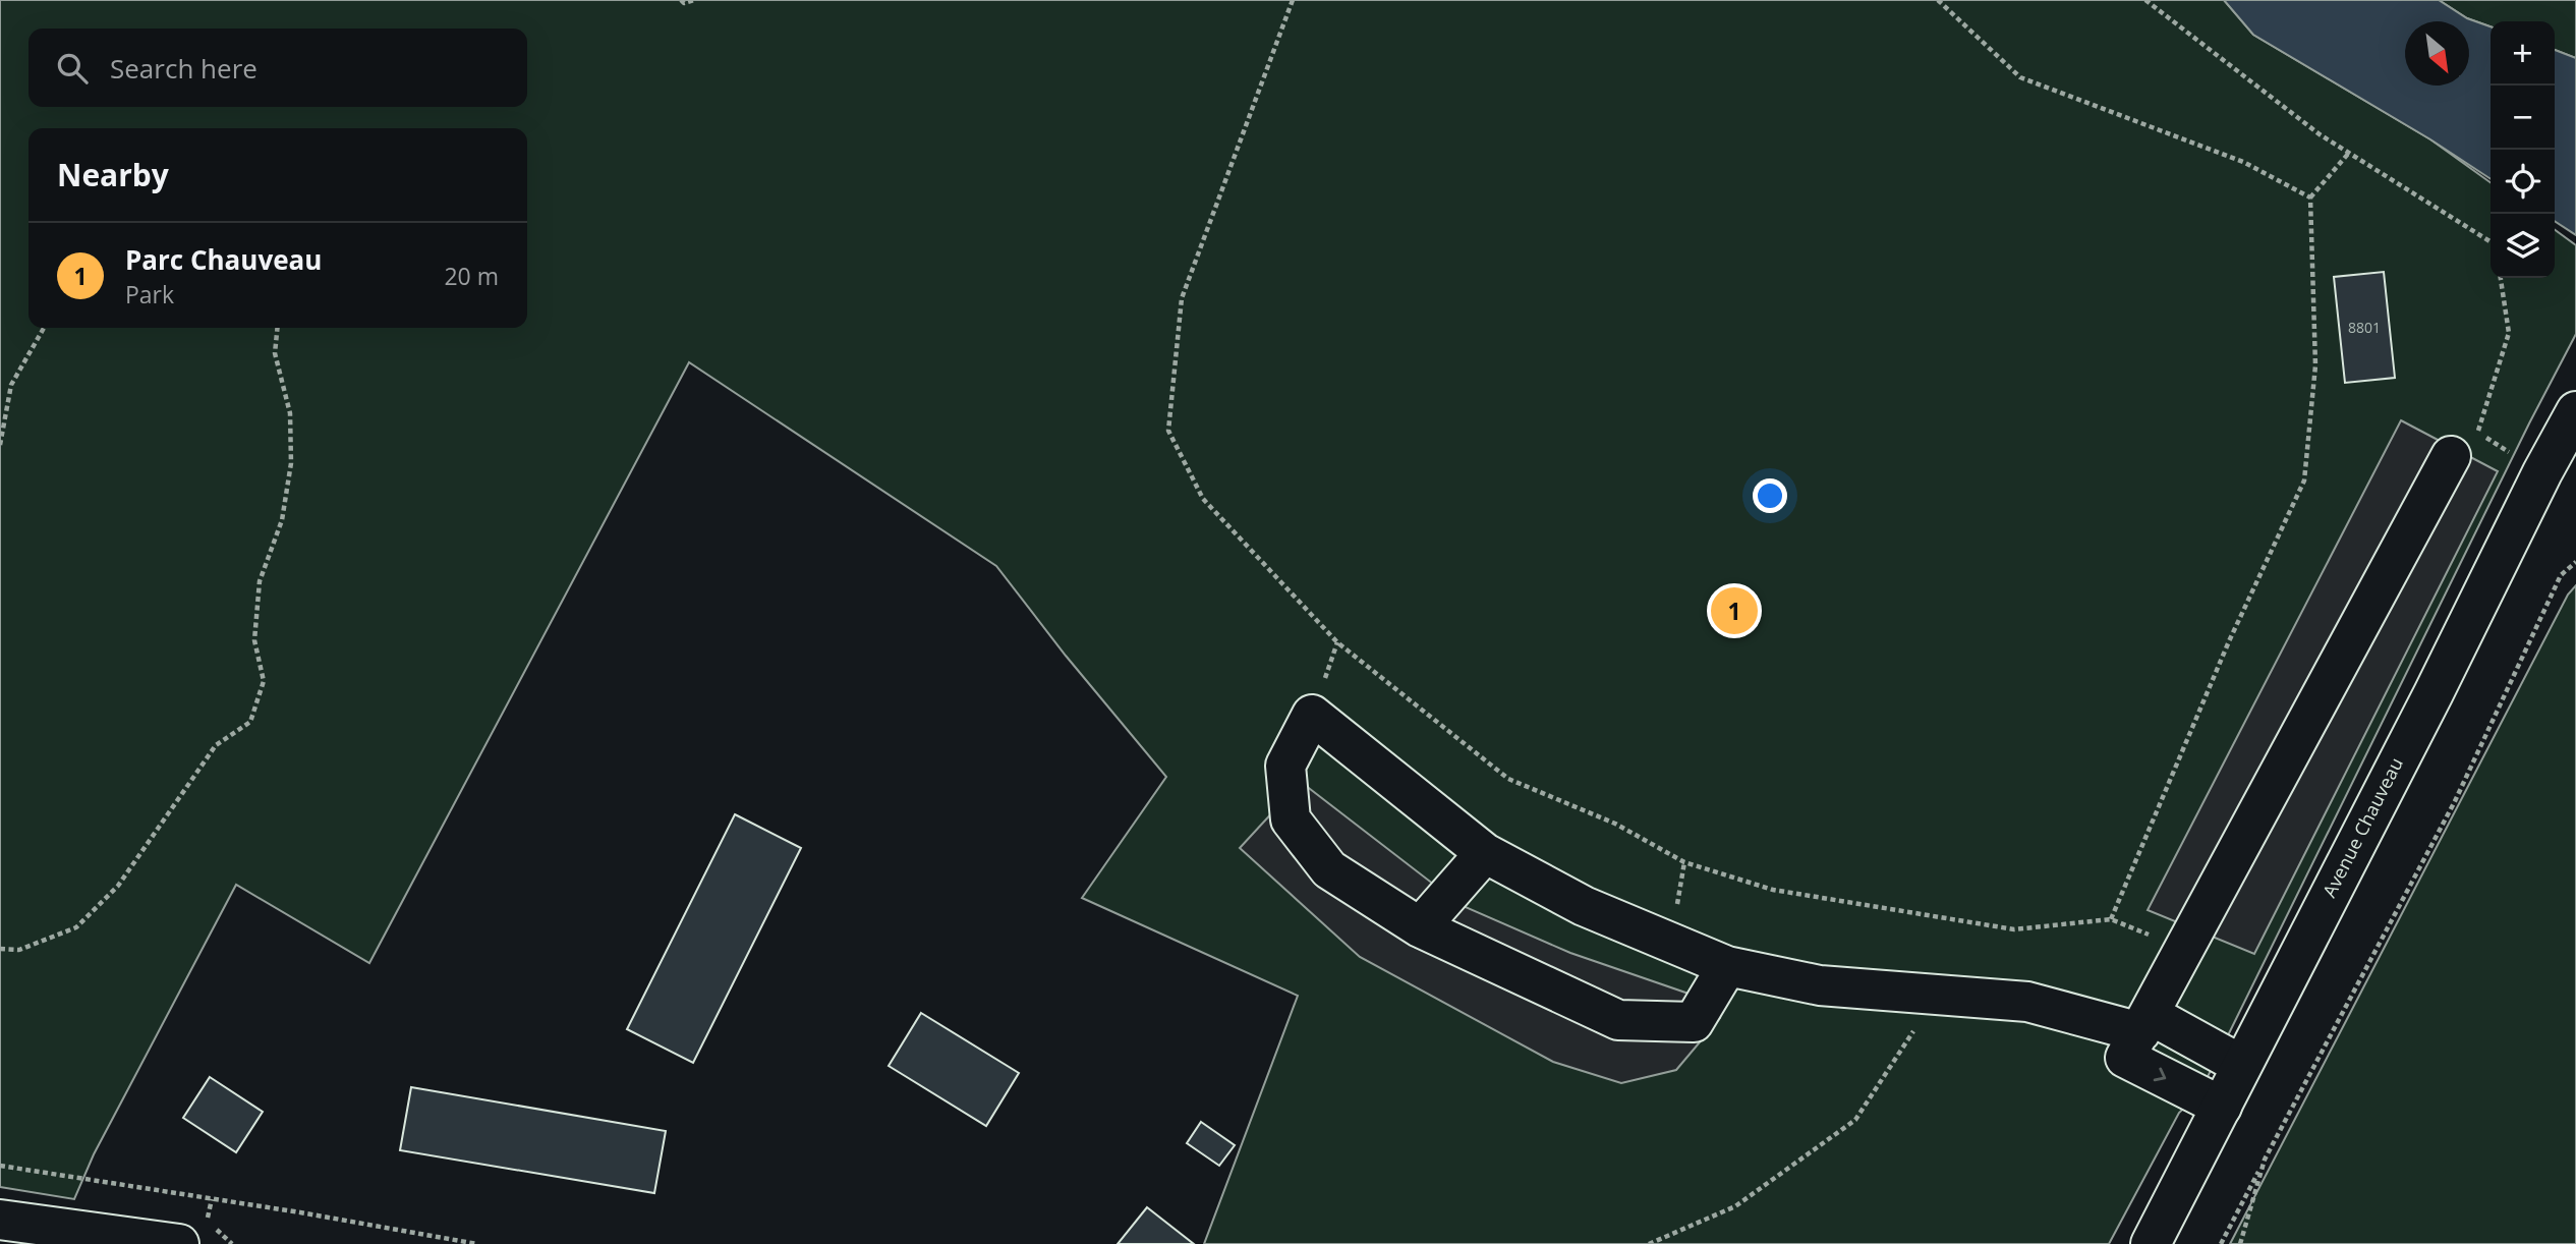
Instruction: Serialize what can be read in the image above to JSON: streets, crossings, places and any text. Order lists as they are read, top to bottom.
{
  "streets": {
    "main road": ["Avenue Chauveau"]
  },
  "house_numbers": ["8801"],
  "north": "bottom right",
  "page": {
    "map_buttons": ["+", "−"],
    "search": "Search here",
    "heading": "Nearby",
    "list": [
      {
        "mark": "1",
        "name": "Parc Chauveau",
        "note": "Park",
        "value": "20 m"
      }
    ],
    "pins": "1"
  }
}
